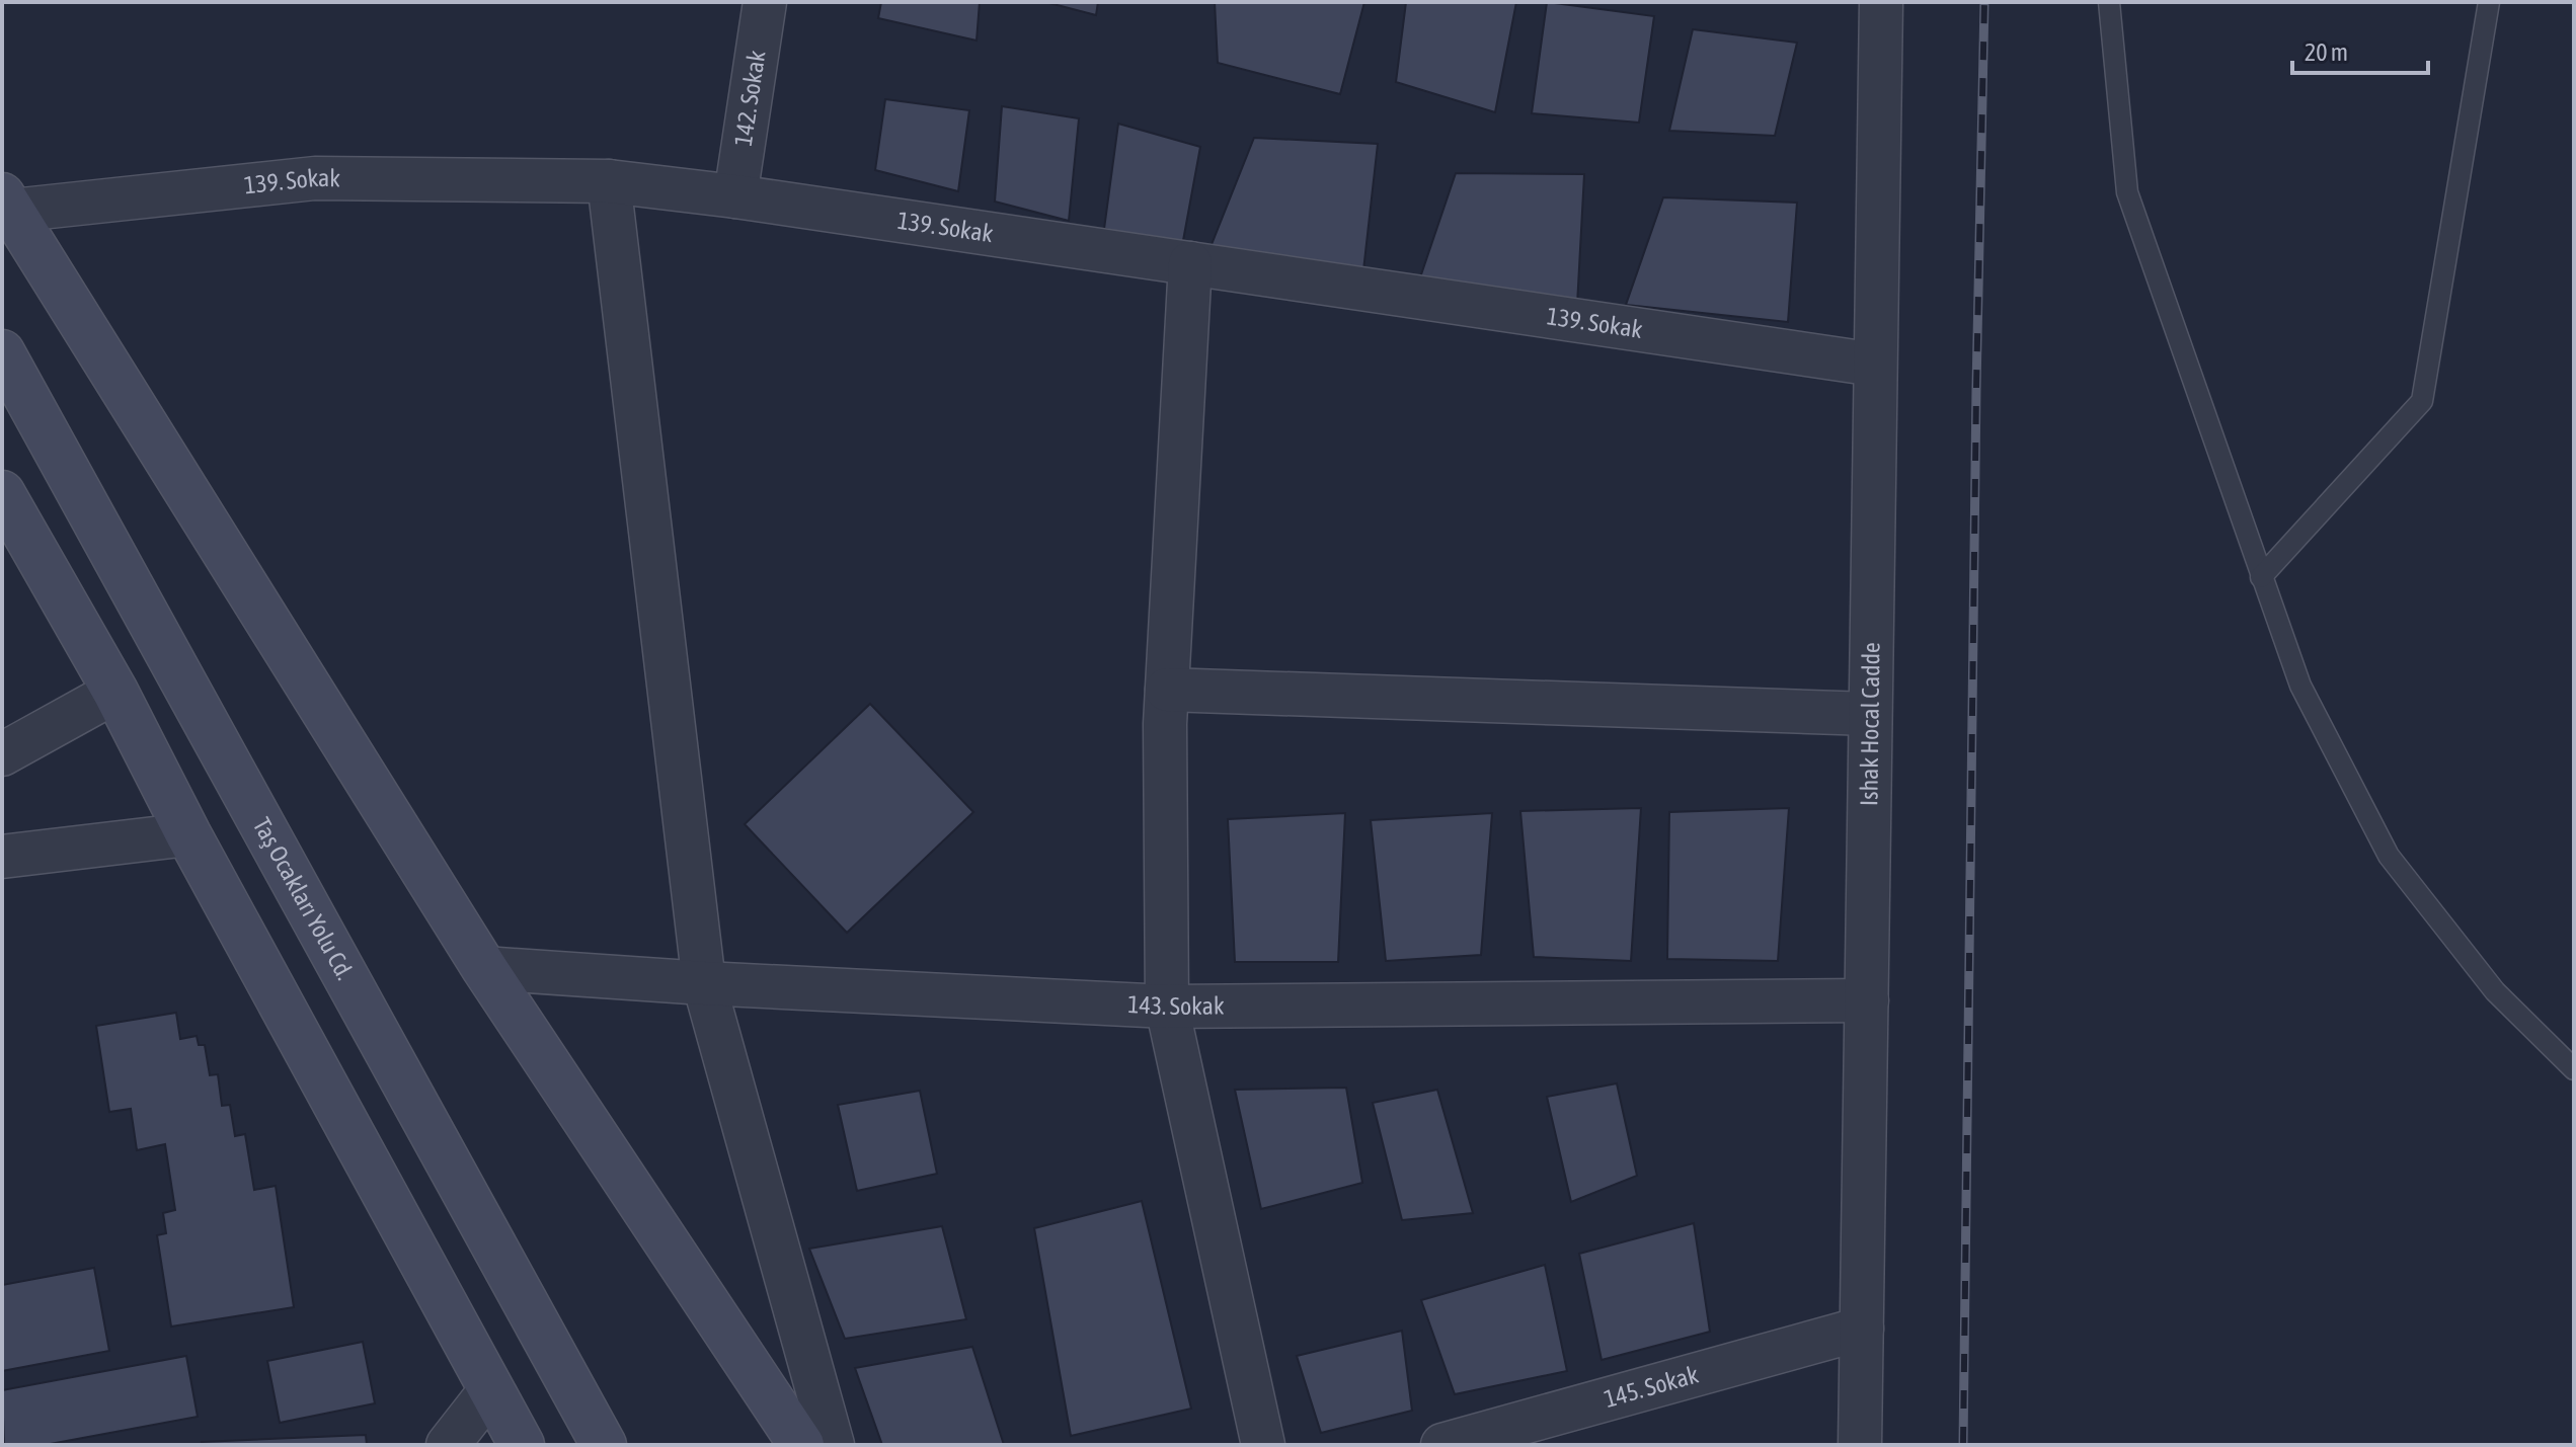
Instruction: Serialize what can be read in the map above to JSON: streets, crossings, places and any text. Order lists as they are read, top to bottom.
{
  "streets": {
    "main road": ["Taş Ocakları Yolu Cd."],
    "street": [
      "142. Sokak",
      "139. Sokak",
      "Ishak Hocal Cadde",
      "143. Sokak",
      "145. Sokak"
    ]
  },
  "crossings": [
    ["142. Sokak", "139. Sokak"],
    ["139. Sokak", "Ishak Hocal Cadde"],
    ["Ishak Hocal Cadde", "143. Sokak"],
    ["Ishak Hocal Cadde", "145. Sokak"]
  ],
  "scale_bar": "20 m"
}
